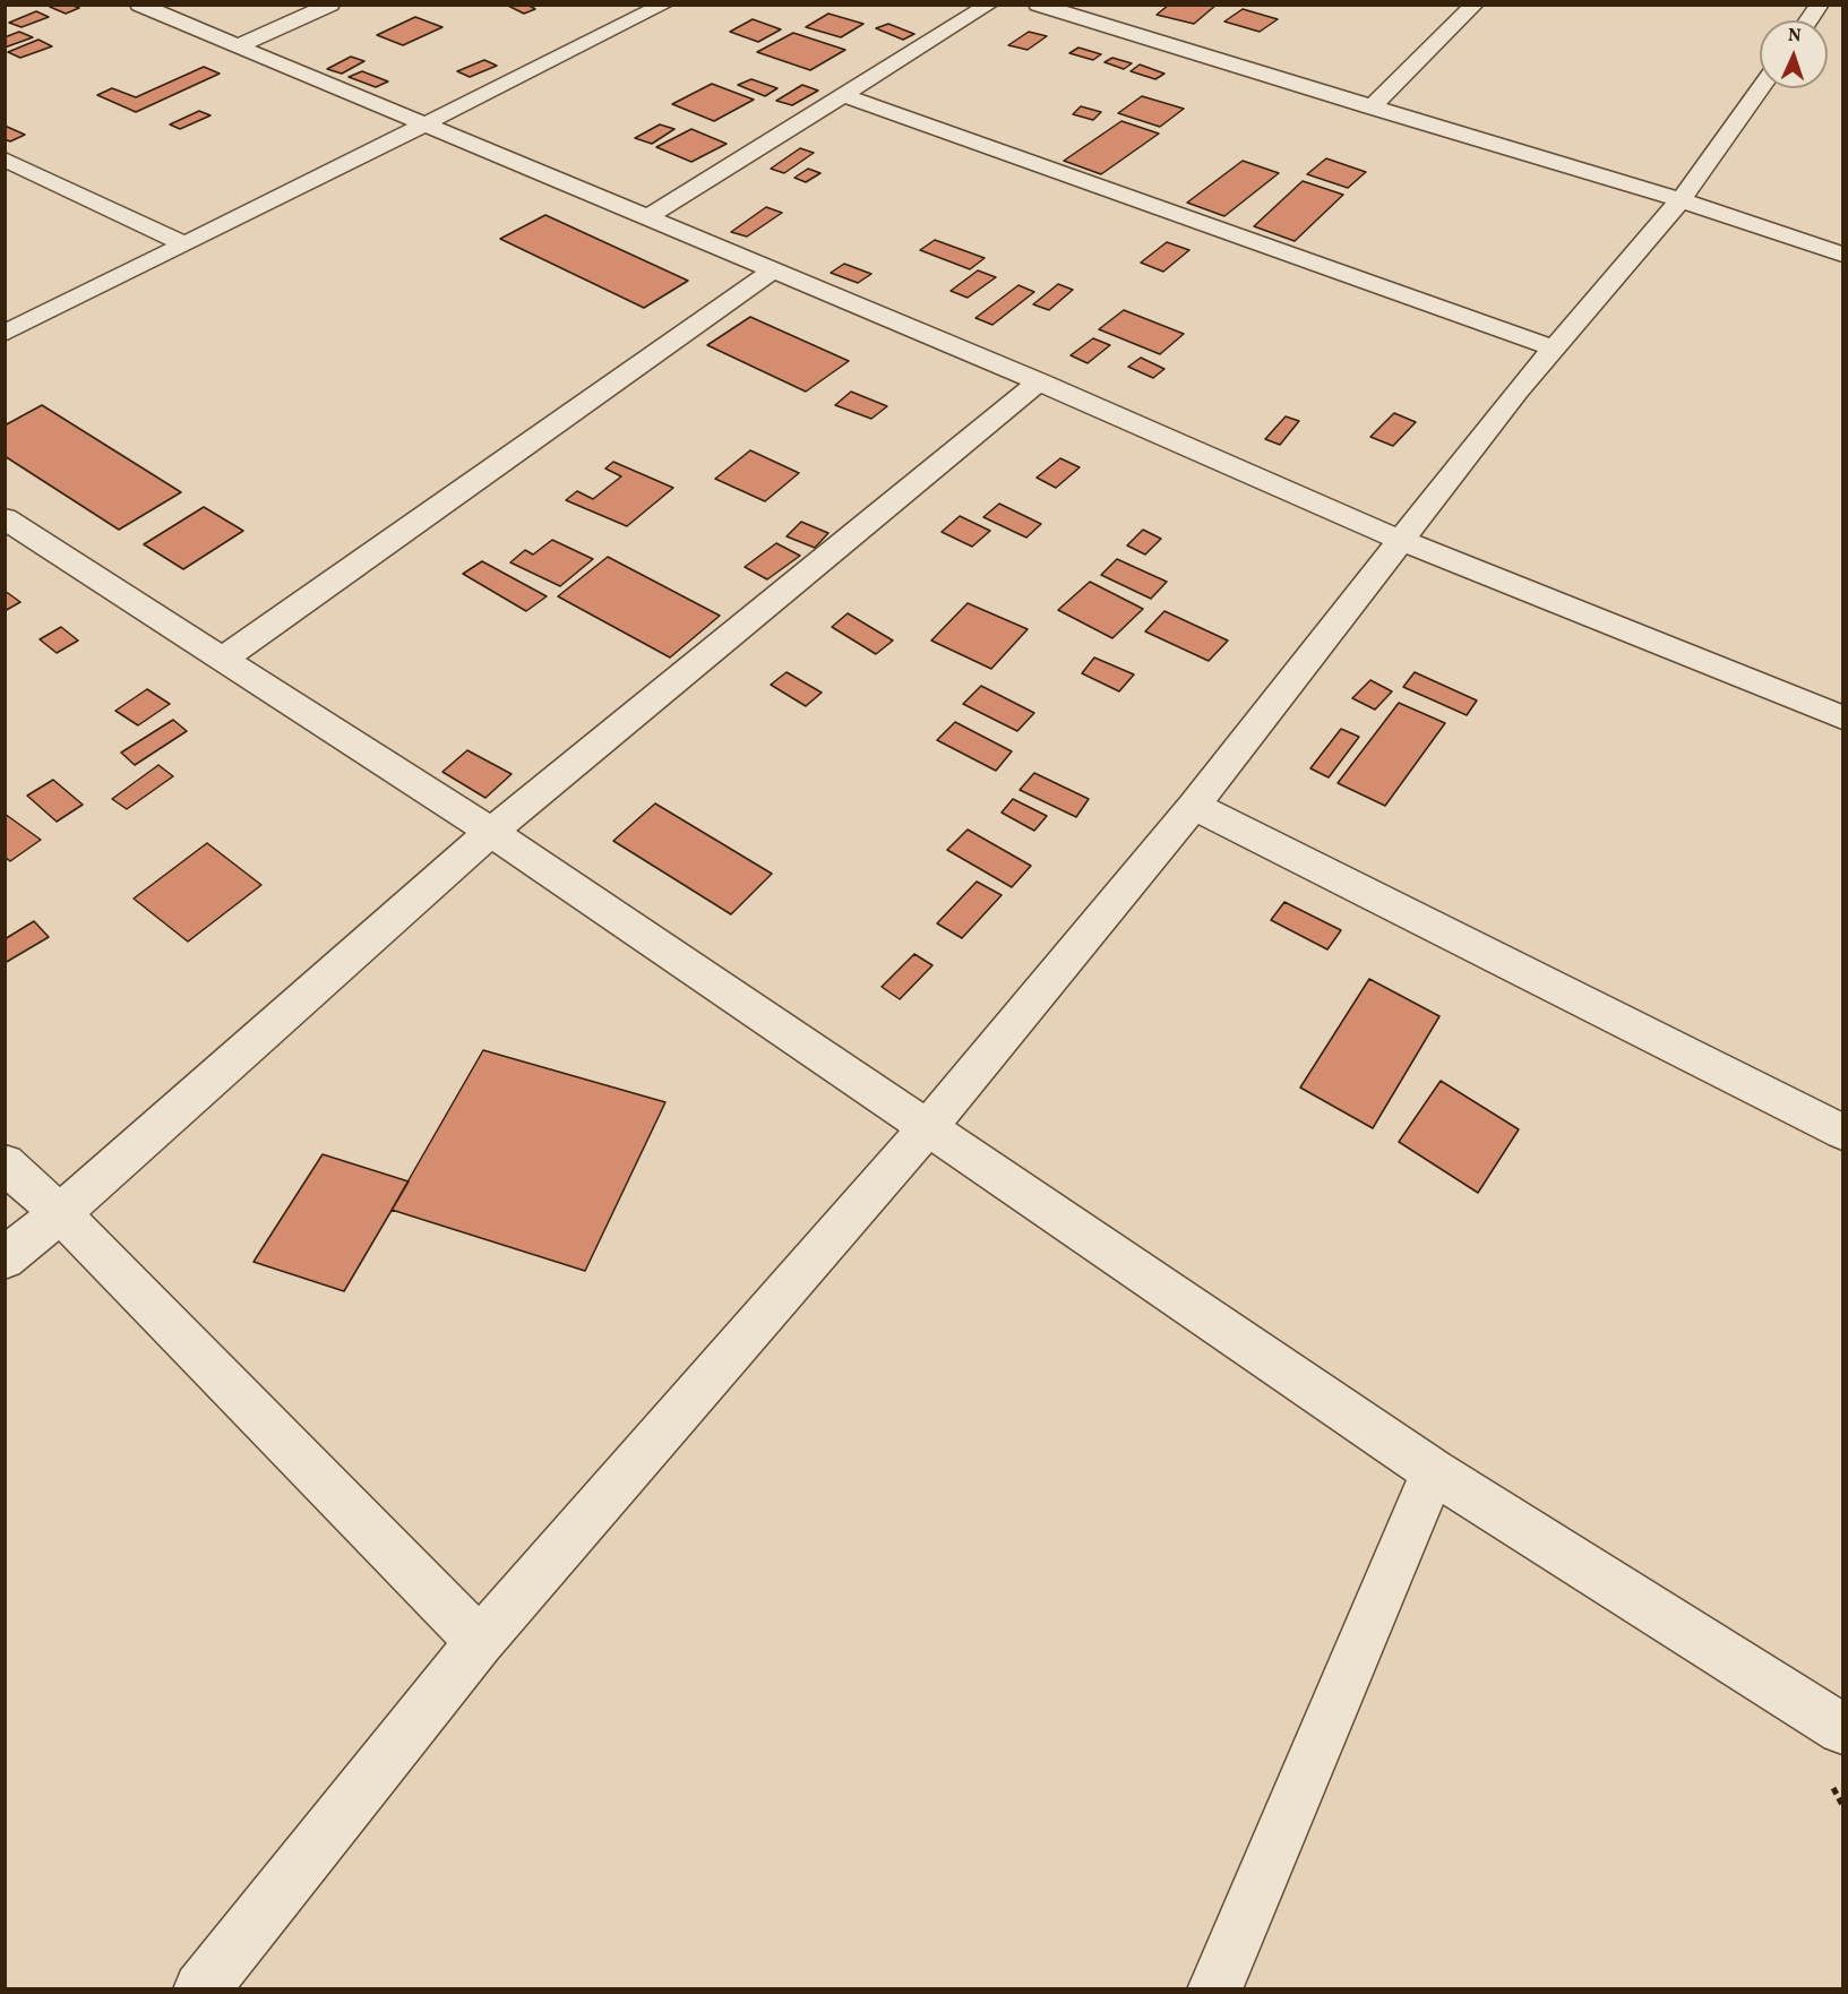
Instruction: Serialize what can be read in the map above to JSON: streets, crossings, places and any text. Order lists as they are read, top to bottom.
{
  "north": "top"
}
